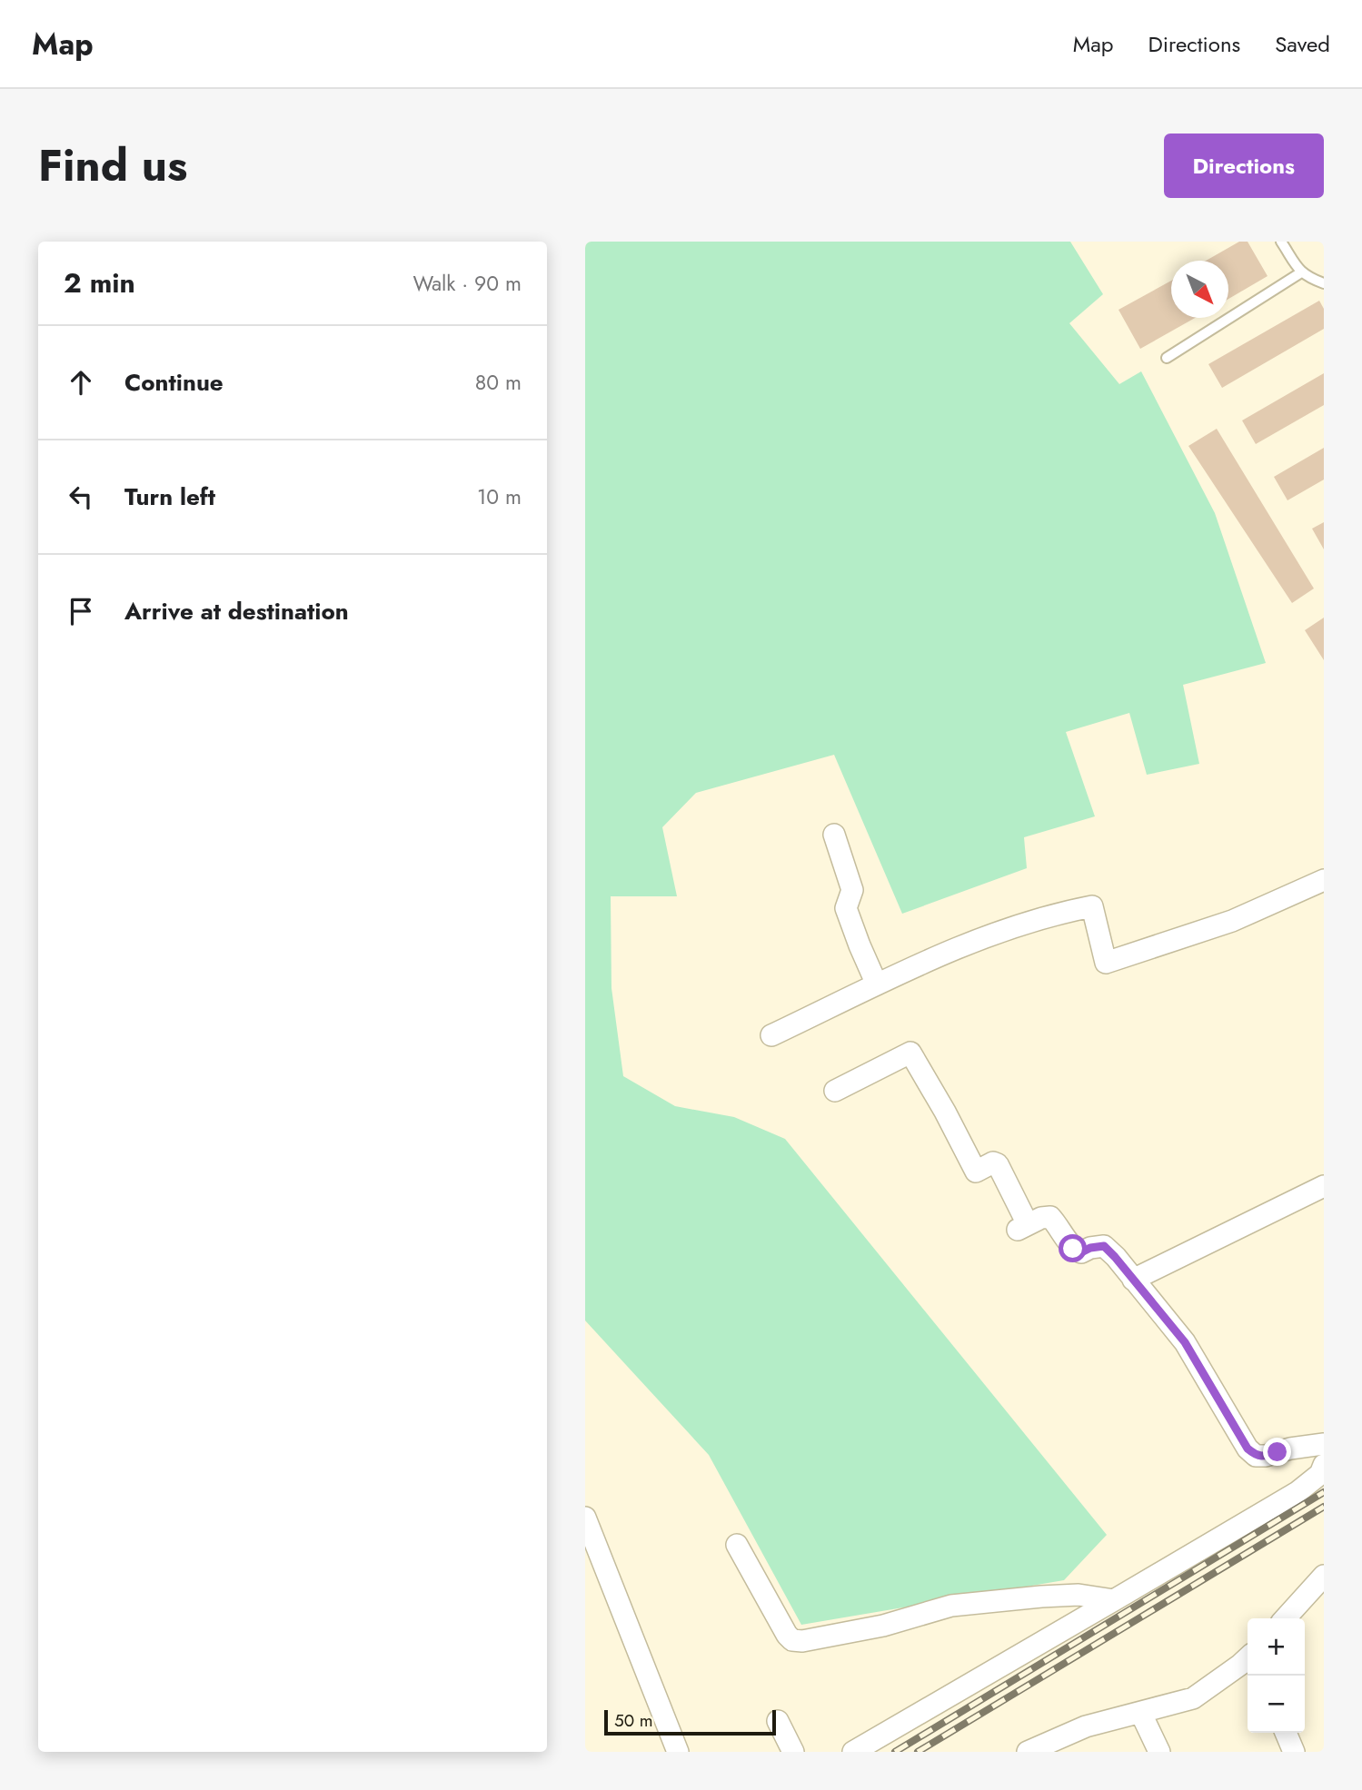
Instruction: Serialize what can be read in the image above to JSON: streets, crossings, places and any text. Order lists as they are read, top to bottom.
{
  "scale_bar": "50 m",
  "north": "bottom right",
  "page": {
    "header": "Map",
    "nav": ["Map", "Directions", "Saved"],
    "title": "Find us",
    "buttons": "Directions",
    "heading": ["2 min", "Walk · 90 m"],
    "list": [
      ["Continue", "80 m"],
      ["Turn left", "10 m"],
      "Arrive at destination"
    ],
    "map_buttons": ["+", "−"],
    "scale": "50 m"
  }
}
